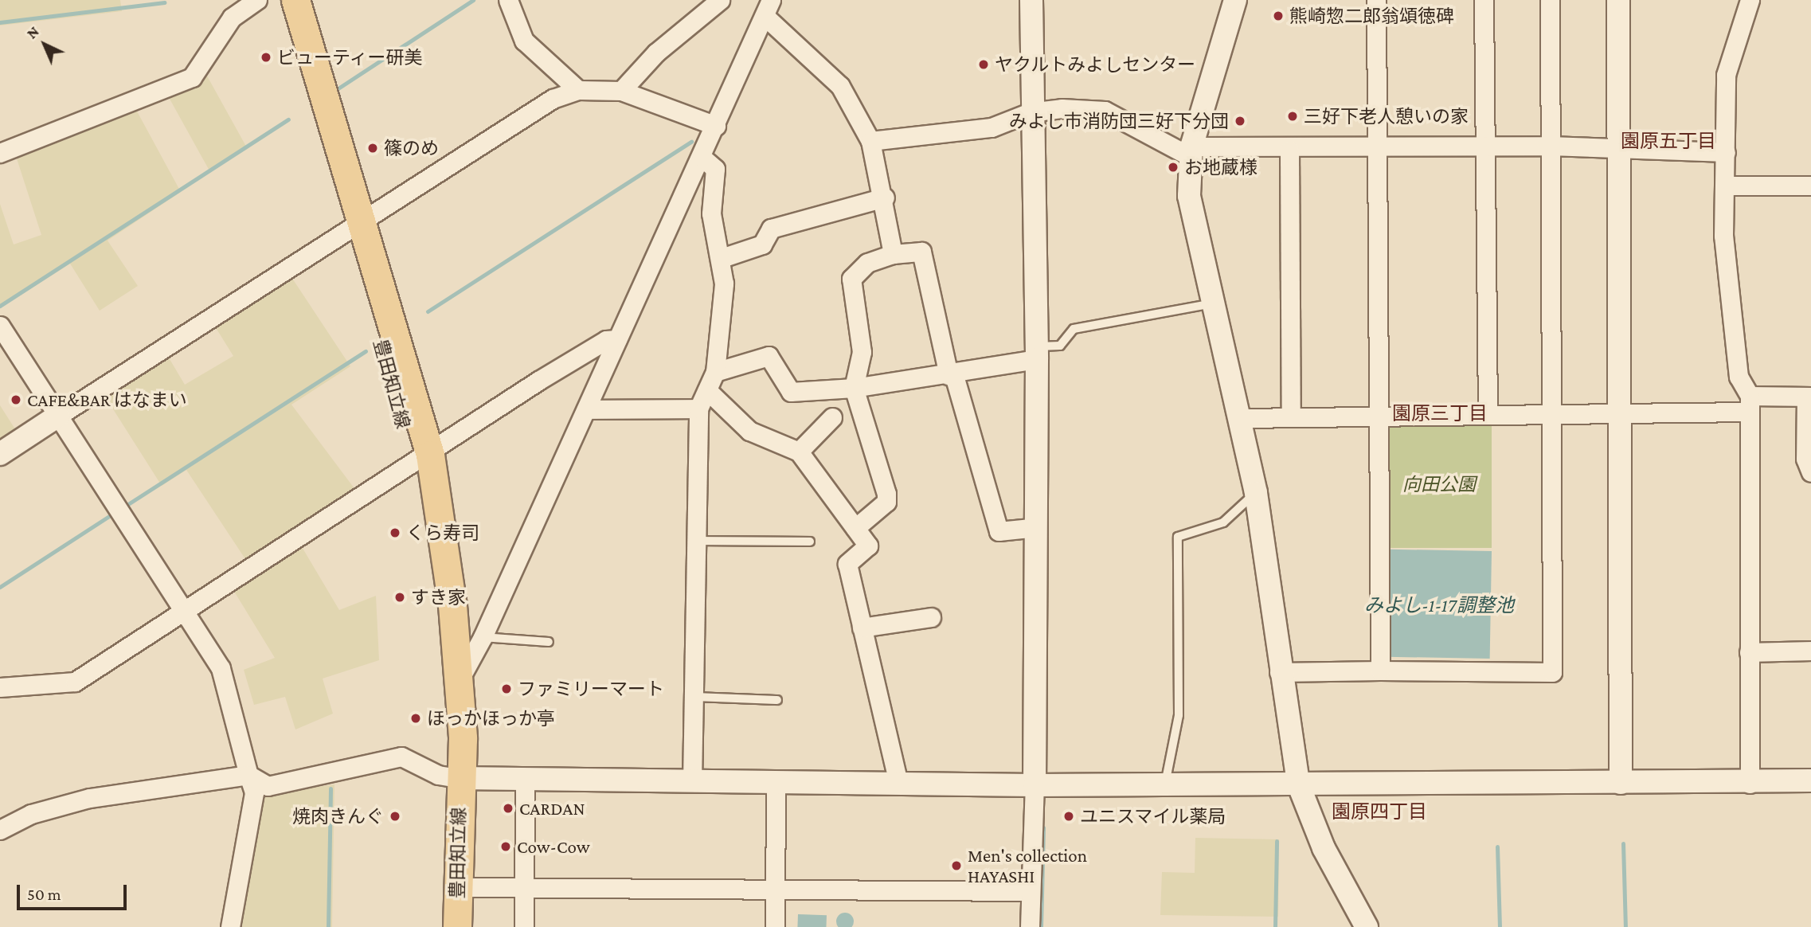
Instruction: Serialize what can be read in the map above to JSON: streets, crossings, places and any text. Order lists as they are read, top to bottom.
{
  "streets": {
    "main road": ["豊田知立線"]
  },
  "districts": ["園原五丁目", "園原三丁目", "園原四丁目"],
  "water": ["みよし-1-17調整池"],
  "parks": ["向田公園"],
  "places": [
    "熊崎惣二郎翁頌徳碑",
    "ビューティー研美",
    "ヤクルトみよしセンター",
    "三好下老人憩いの家",
    "みよし市消防団三好下分団",
    "篠のめ",
    "お地蔵様",
    "CAFE&BAR はなまい",
    "くら寿司",
    "すき家",
    "ファミリーマート",
    "ほっかほっか亭",
    "CARDAN",
    "焼肉きんぐ",
    "ユニスマイル薬局",
    "Cow-Cow",
    "Men's collection HAYASHI"
  ],
  "scale_bar": "50 m",
  "north": "top left"
}
